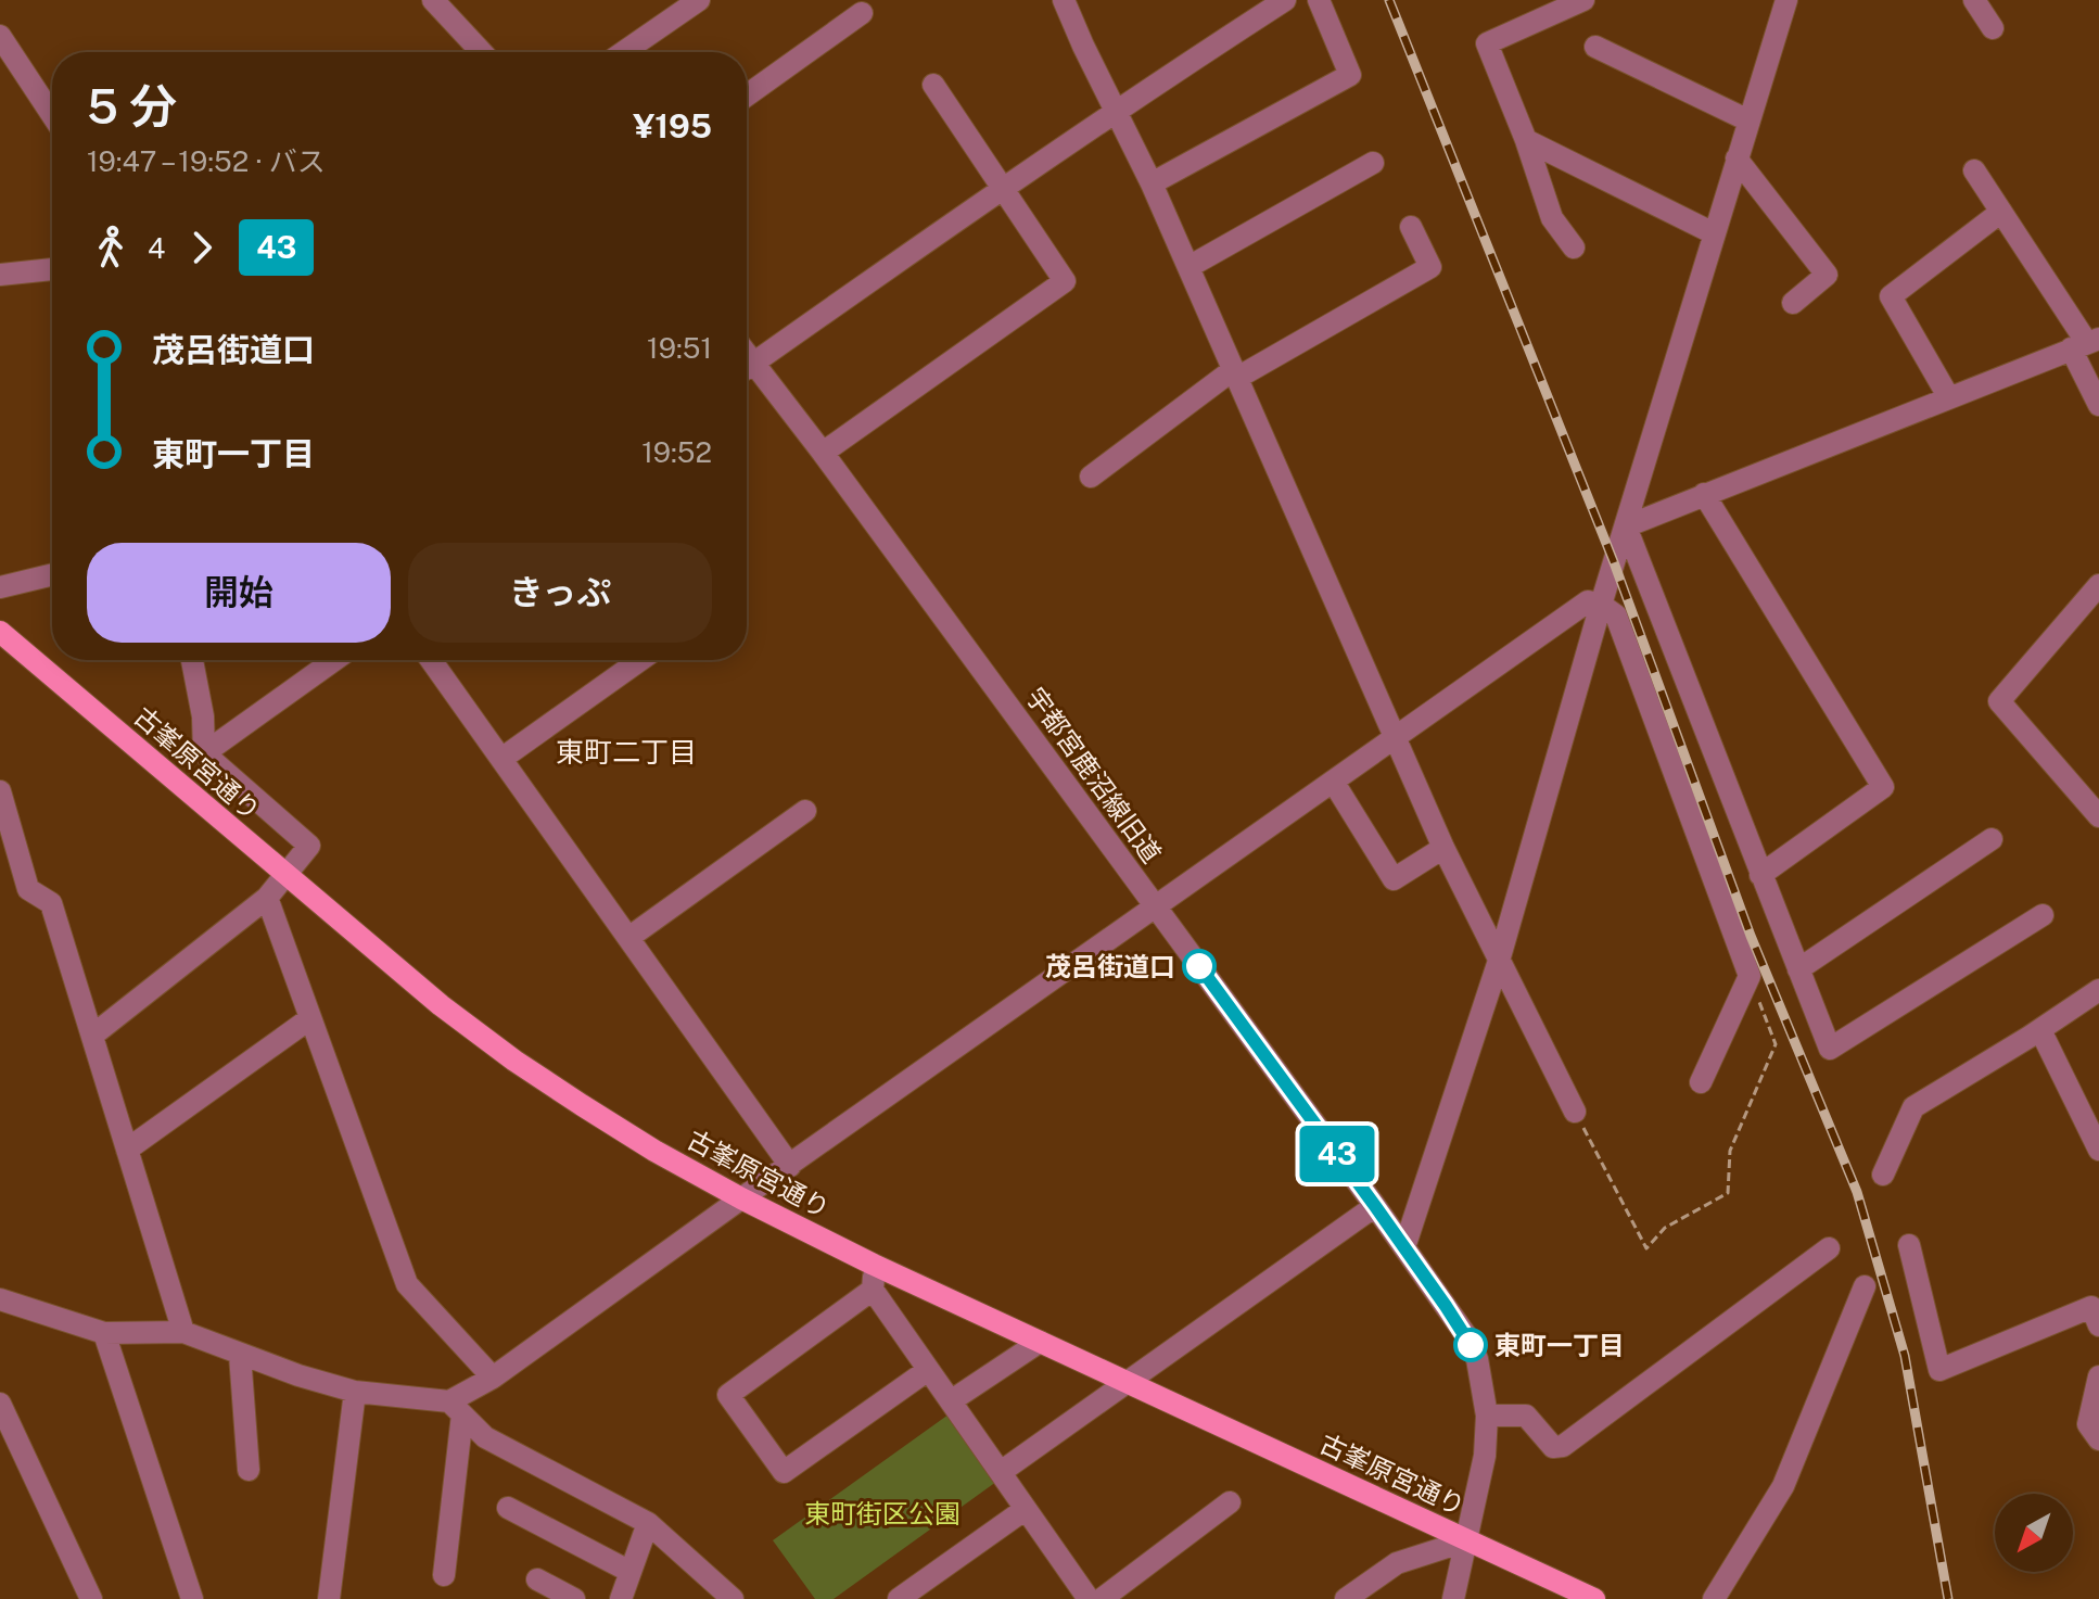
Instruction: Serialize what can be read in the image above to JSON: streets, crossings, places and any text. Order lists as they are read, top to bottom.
{
  "streets": {
    "main road": ["古峯原宮通り"],
    "street": ["宇都宮鹿沼線旧道"]
  },
  "crossings": [
    ["古峯原宮通り", "宇都宮鹿沼線旧道"]
  ],
  "districts": ["東町二丁目"],
  "parks": ["東町街区公園"],
  "places": ["茂呂街道口", "東町一丁目"],
  "lines": ["bus line 43"],
  "north": "bottom left",
  "page": {
    "on_map": "43",
    "heading": ["5 分", "19:47 – 19:52 · バス", "¥195"],
    "legs": ["4", "43"],
    "list": [
      {
        "name": "茂呂街道口",
        "value": "19:51"
      },
      {
        "name": "東町一丁目",
        "value": "19:52"
      }
    ],
    "buttons": ["開始", "きっぷ"]
  }
}
